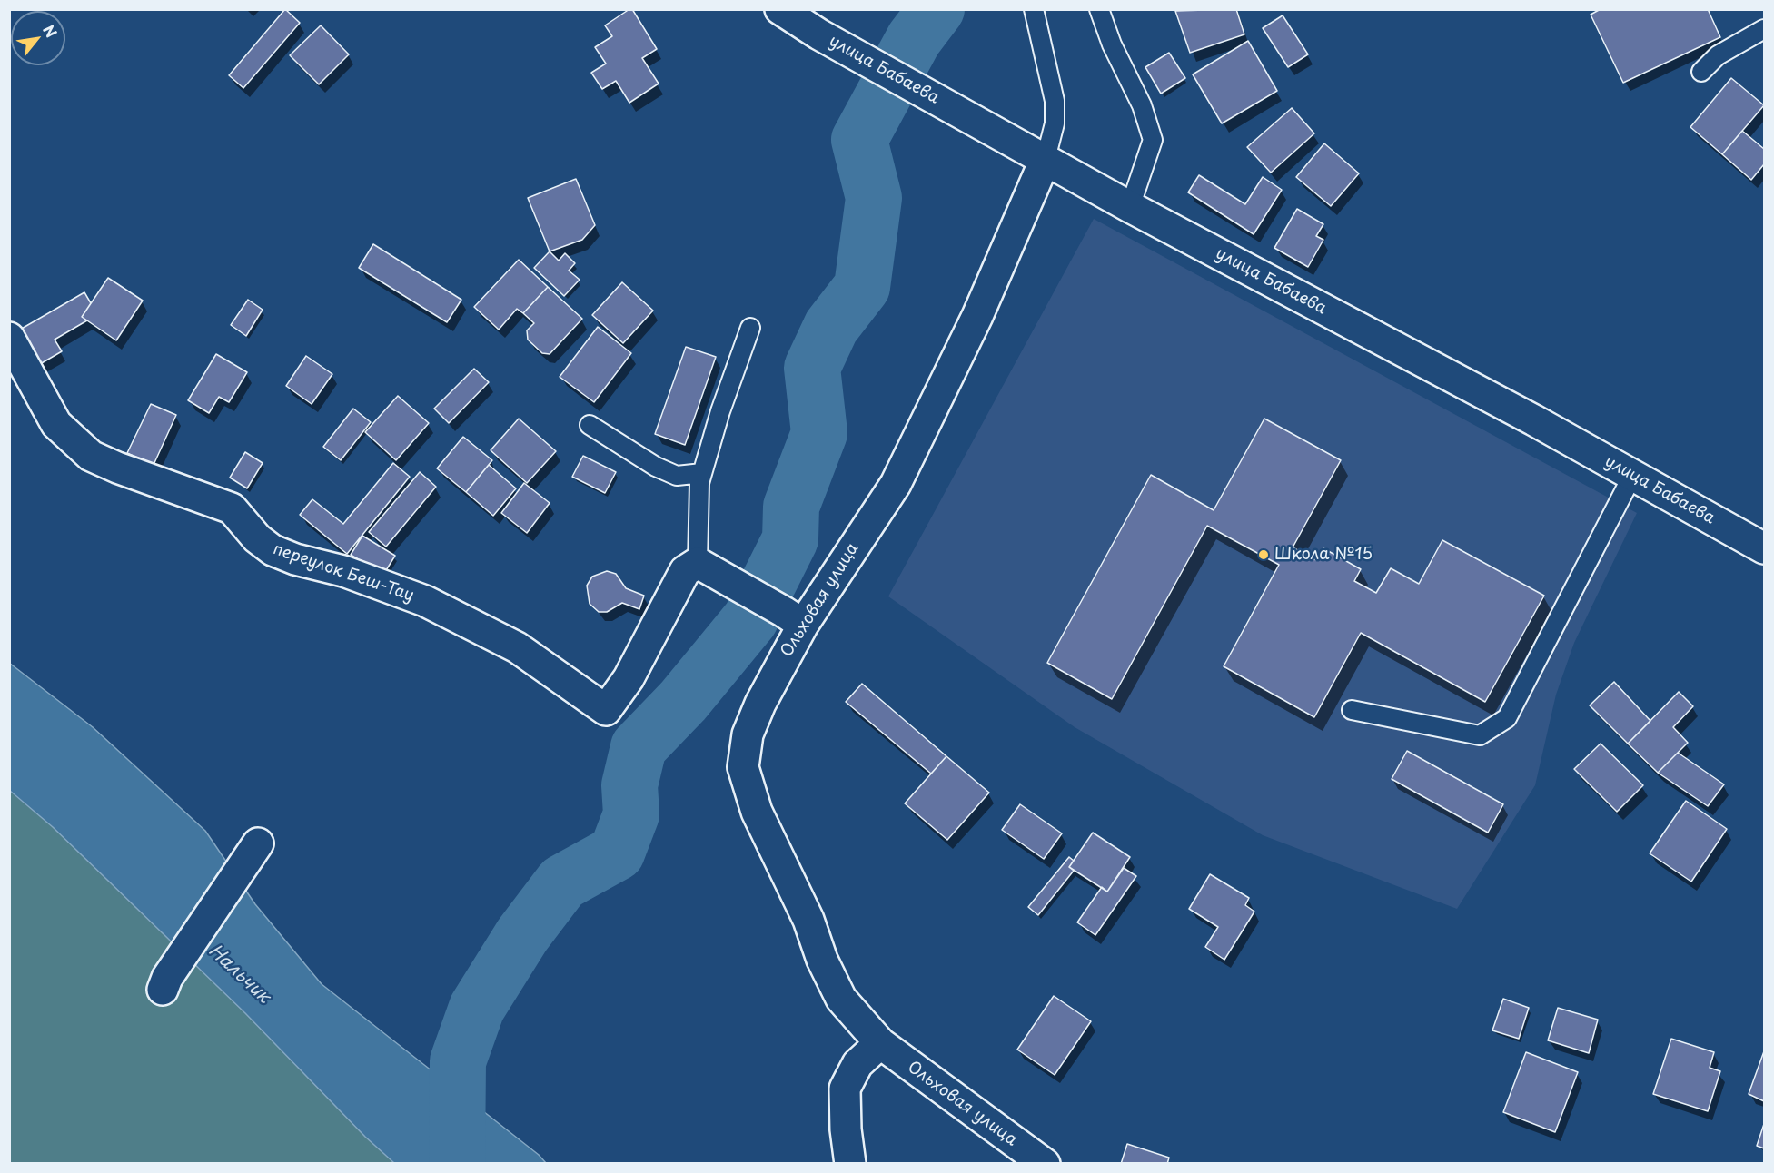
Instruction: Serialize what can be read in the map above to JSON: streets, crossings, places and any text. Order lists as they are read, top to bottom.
{
  "streets": {
    "street": ["улица Бабаева", "переулок Беш-Тау", "Ольховая улица"]
  },
  "crossings": [
    ["улица Бабаева", "Ольховая улица"]
  ],
  "water": ["Нальчик"],
  "places": ["Школа №15"],
  "north": "top right"
}
